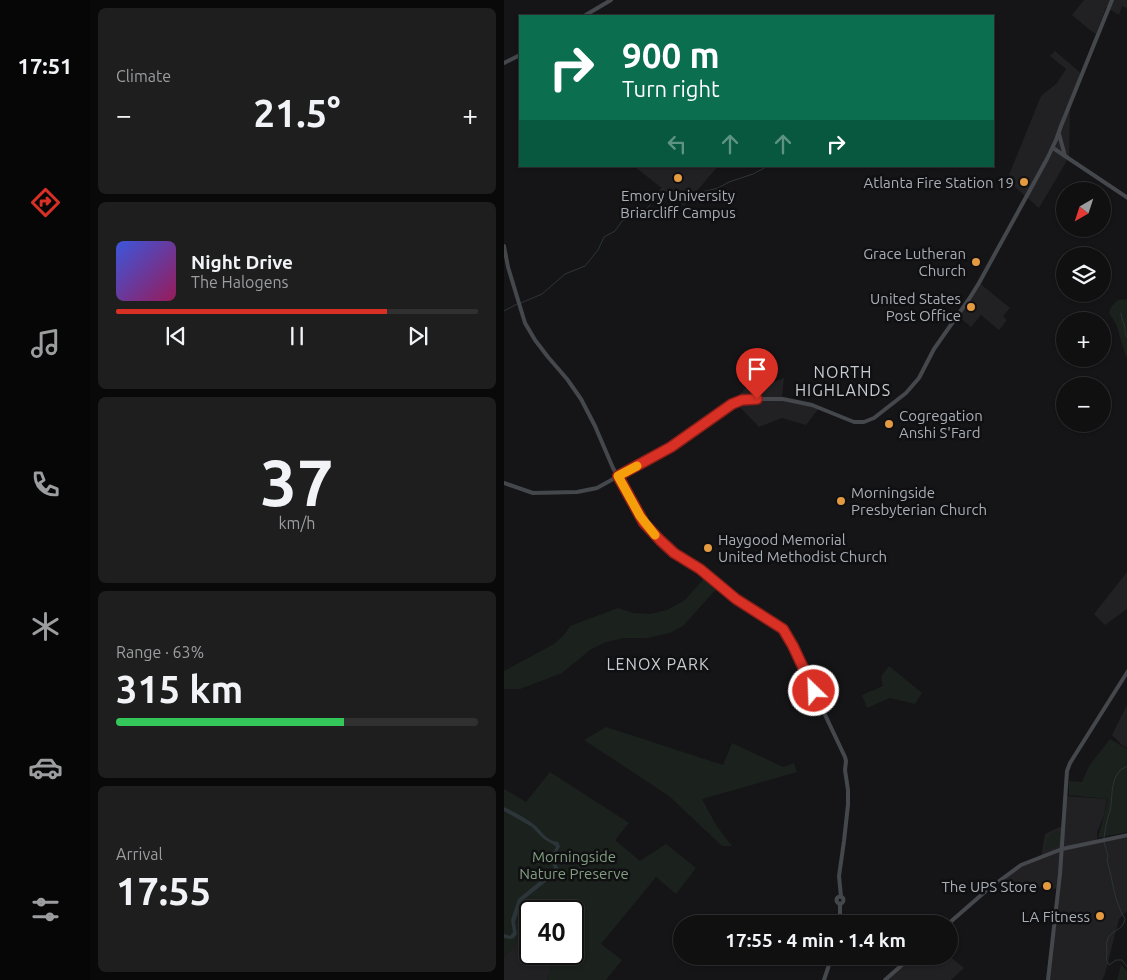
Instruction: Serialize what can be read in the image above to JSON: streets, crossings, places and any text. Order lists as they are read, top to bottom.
{
  "districts": ["NORTH HIGHLANDS", "LENOX PARK"],
  "parks": ["Morningside Nature Preserve"],
  "places": [
    "Emory University Briarcliff Campus",
    "Atlanta Fire Station 19",
    "Grace Lutheran Church",
    "United States Post Office",
    "Cogregation Anshi S'Fard",
    "Morningside Presbyterian Church",
    "Haygood Memorial United Methodist Church",
    "The UPS Store",
    "LA Fitness"
  ],
  "north": "bottom left",
  "page": {
    "tabs": "17:51",
    "tile": [
      "Climate",
      ["37", "km/h"],
      ["Range · 63%", "315 km"],
      ["Arrival", "17:55"]
    ],
    "turn": ["900 m", "Turn right"],
    "heat": ["−", "21.5°", "+"],
    "map_buttons": ["+", "−"],
    "song": ["Night Drive", "The Halogens"],
    "limit": "40",
    "trip": "17:55 · 4 min · 1.4 km"
  }
}
